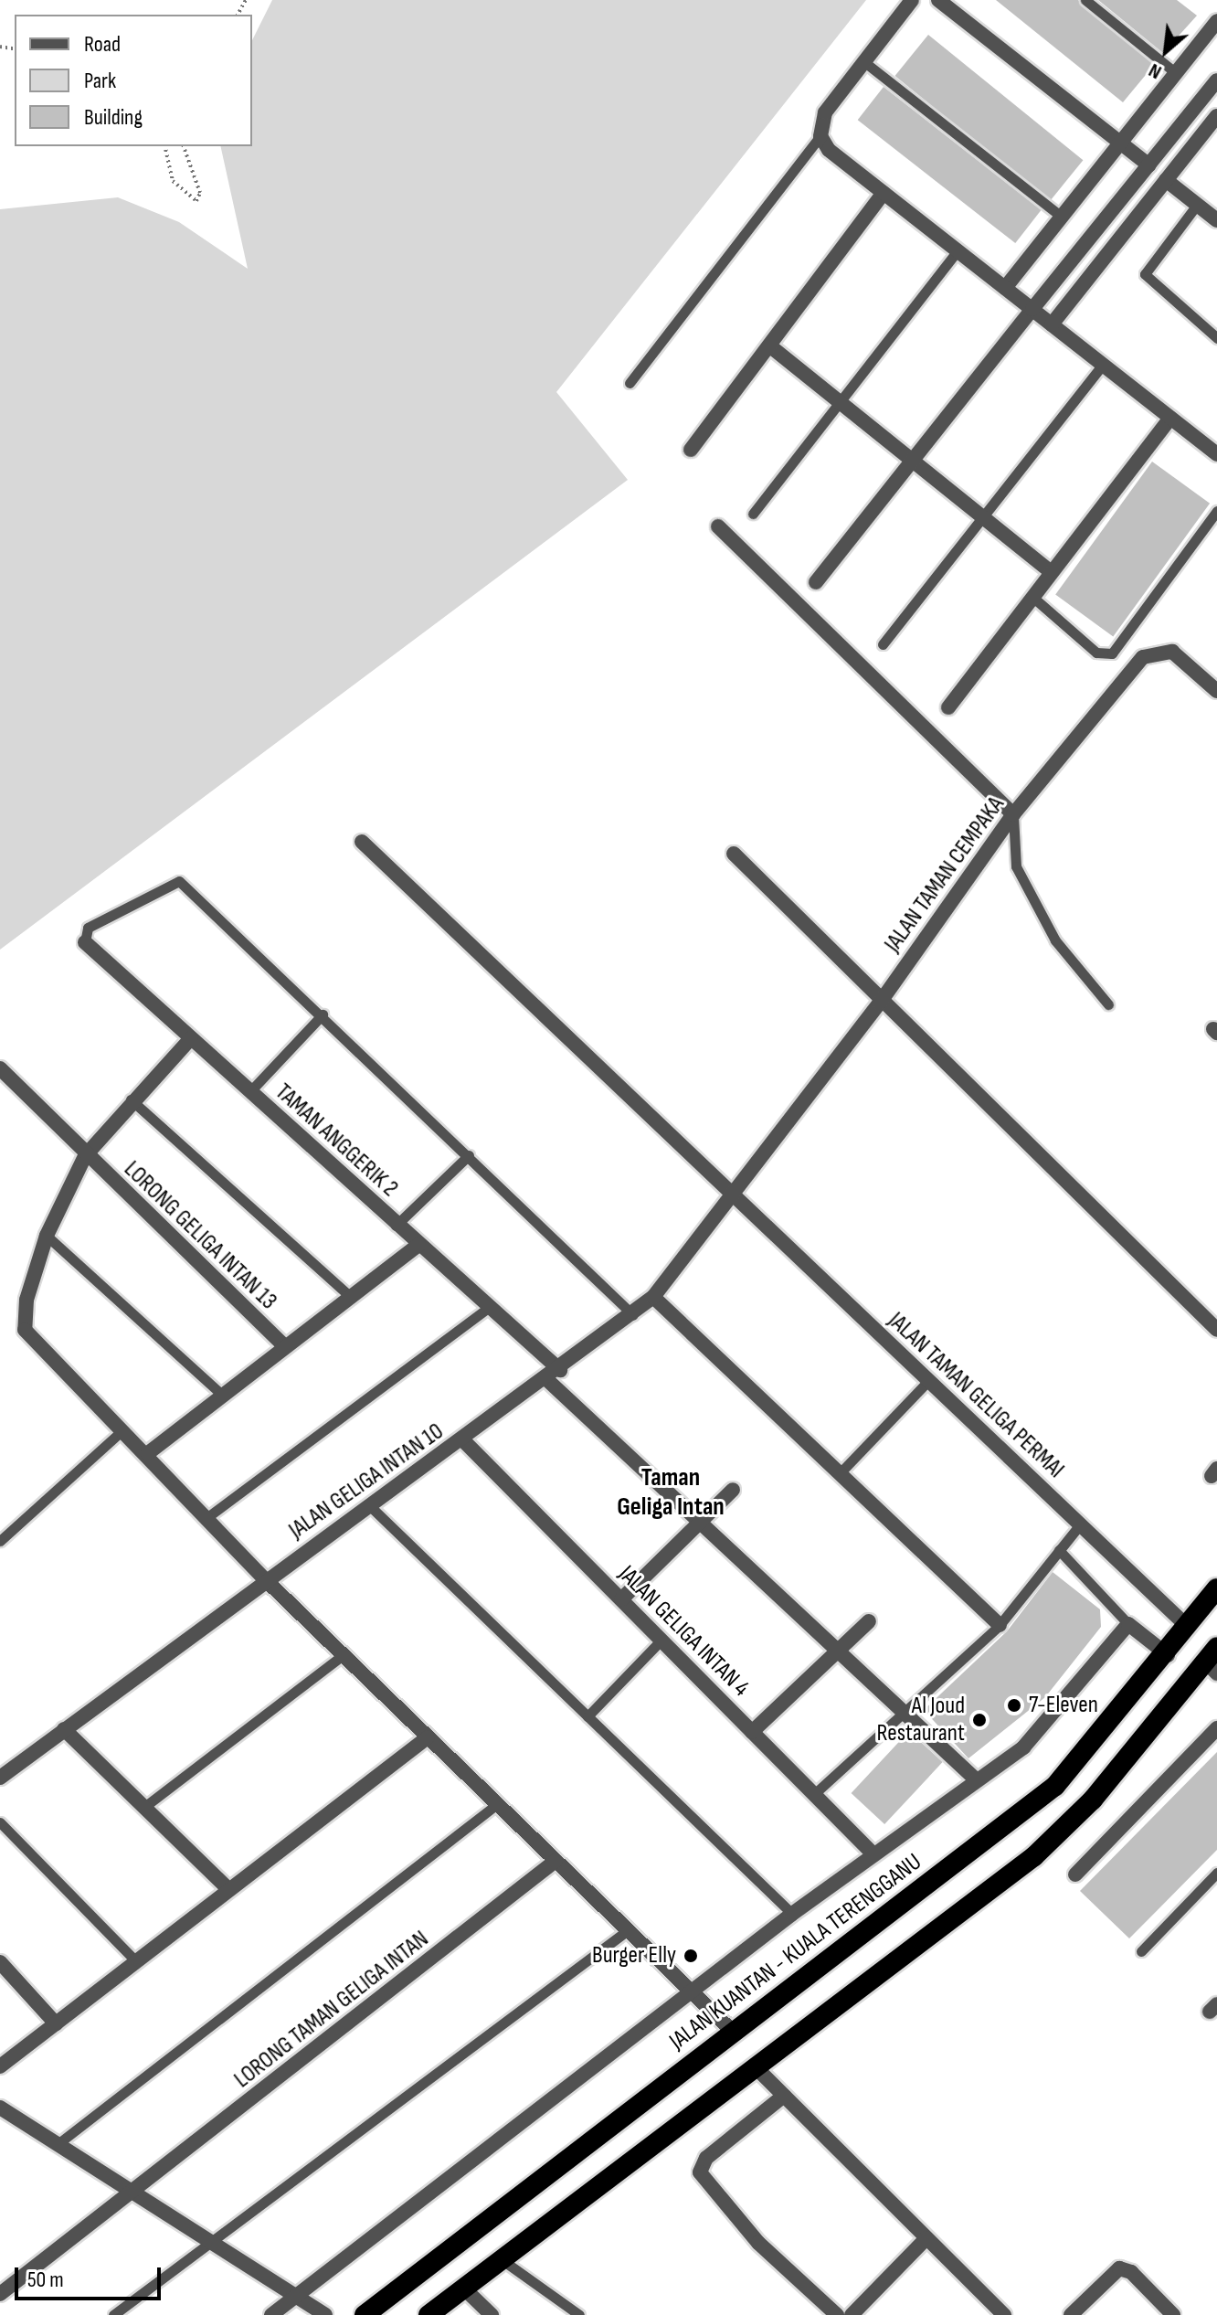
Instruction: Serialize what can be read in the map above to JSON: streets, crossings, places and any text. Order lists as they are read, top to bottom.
{
  "streets": {
    "highway": ["JALAN KUANTAN - KUALA TERENGGANU"],
    "street": [
      "JALAN TAMAN CEMPAKA",
      "TAMAN ANGGERIK 2",
      "LORONG GELIGA INTAN 13",
      "JALAN TAMAN GELIGA PERMAI",
      "JALAN GELIGA INTAN 10",
      "JALAN GELIGA INTAN 4",
      "LORONG TAMAN GELIGA INTAN"
    ]
  },
  "crossings": [
    ["JALAN TAMAN CEMPAKA", "JALAN TAMAN GELIGA PERMAI"],
    ["JALAN TAMAN CEMPAKA", "JALAN GELIGA INTAN 10"],
    ["TAMAN ANGGERIK 2", "JALAN GELIGA INTAN 10"],
    ["JALAN TAMAN GELIGA PERMAI", "JALAN GELIGA INTAN 10"],
    ["JALAN TAMAN GELIGA PERMAI", "JALAN KUANTAN - KUALA TERENGGANU"],
    ["JALAN GELIGA INTAN 10", "JALAN GELIGA INTAN 4"]
  ],
  "districts": ["Taman Geliga Intan"],
  "places": ["7-Eleven", "Al Joud Restaurant", "Burger Elly"],
  "legend": ["Road", "Park", "Building"],
  "scale_bar": "50 m",
  "north": "bottom left"
}
